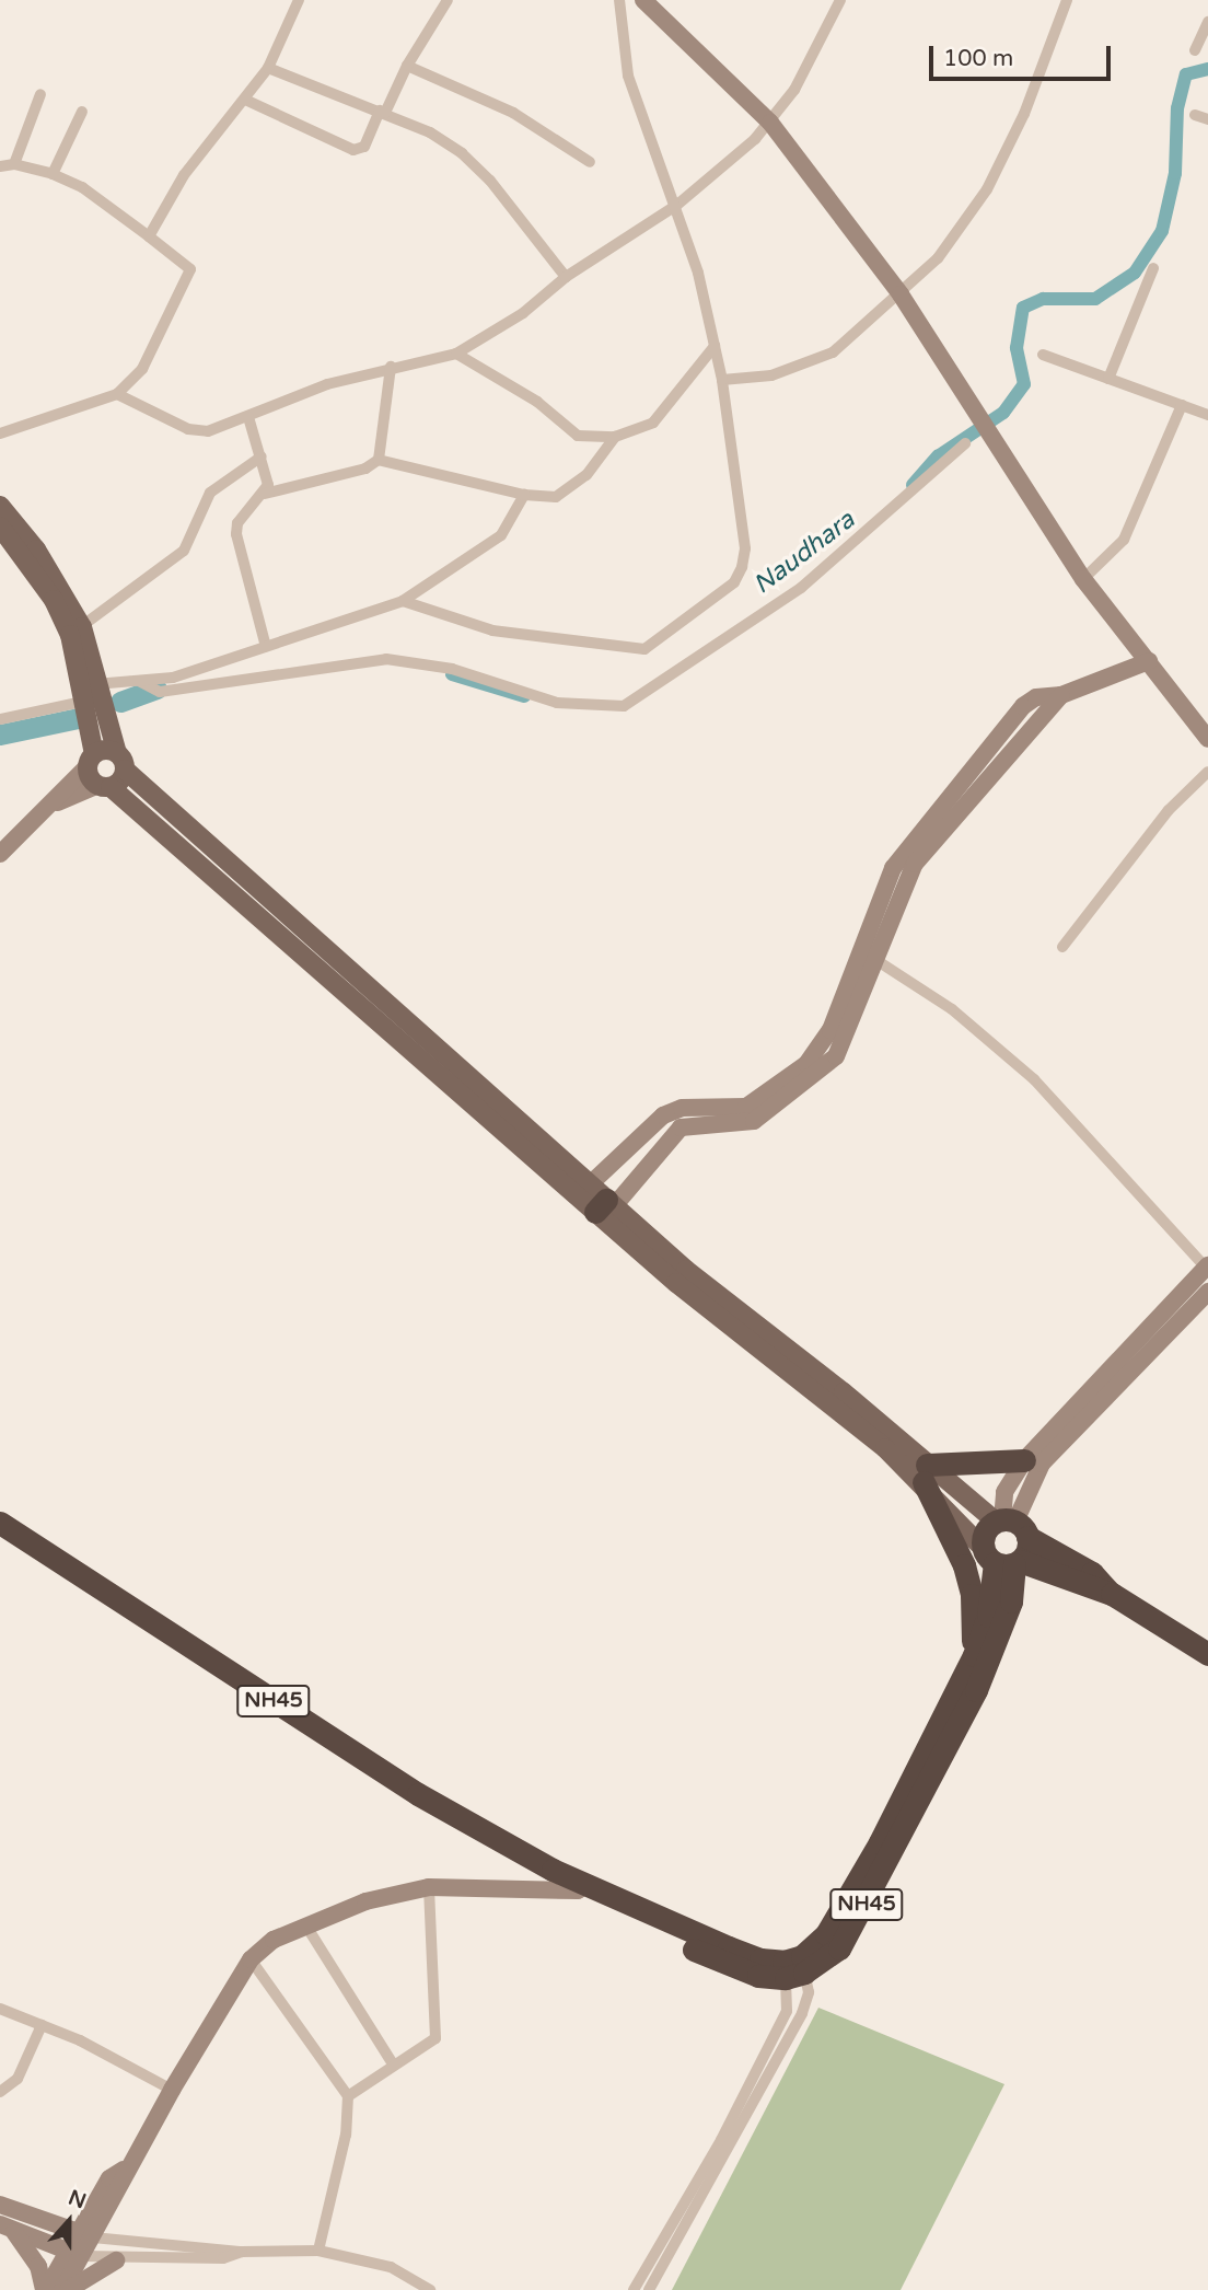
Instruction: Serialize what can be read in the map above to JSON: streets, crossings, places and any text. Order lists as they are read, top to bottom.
{
  "streets": {
    "highway": ["NH45"]
  },
  "water": ["Naudhara"],
  "scale_bar": "100 m",
  "north": "top"
}
